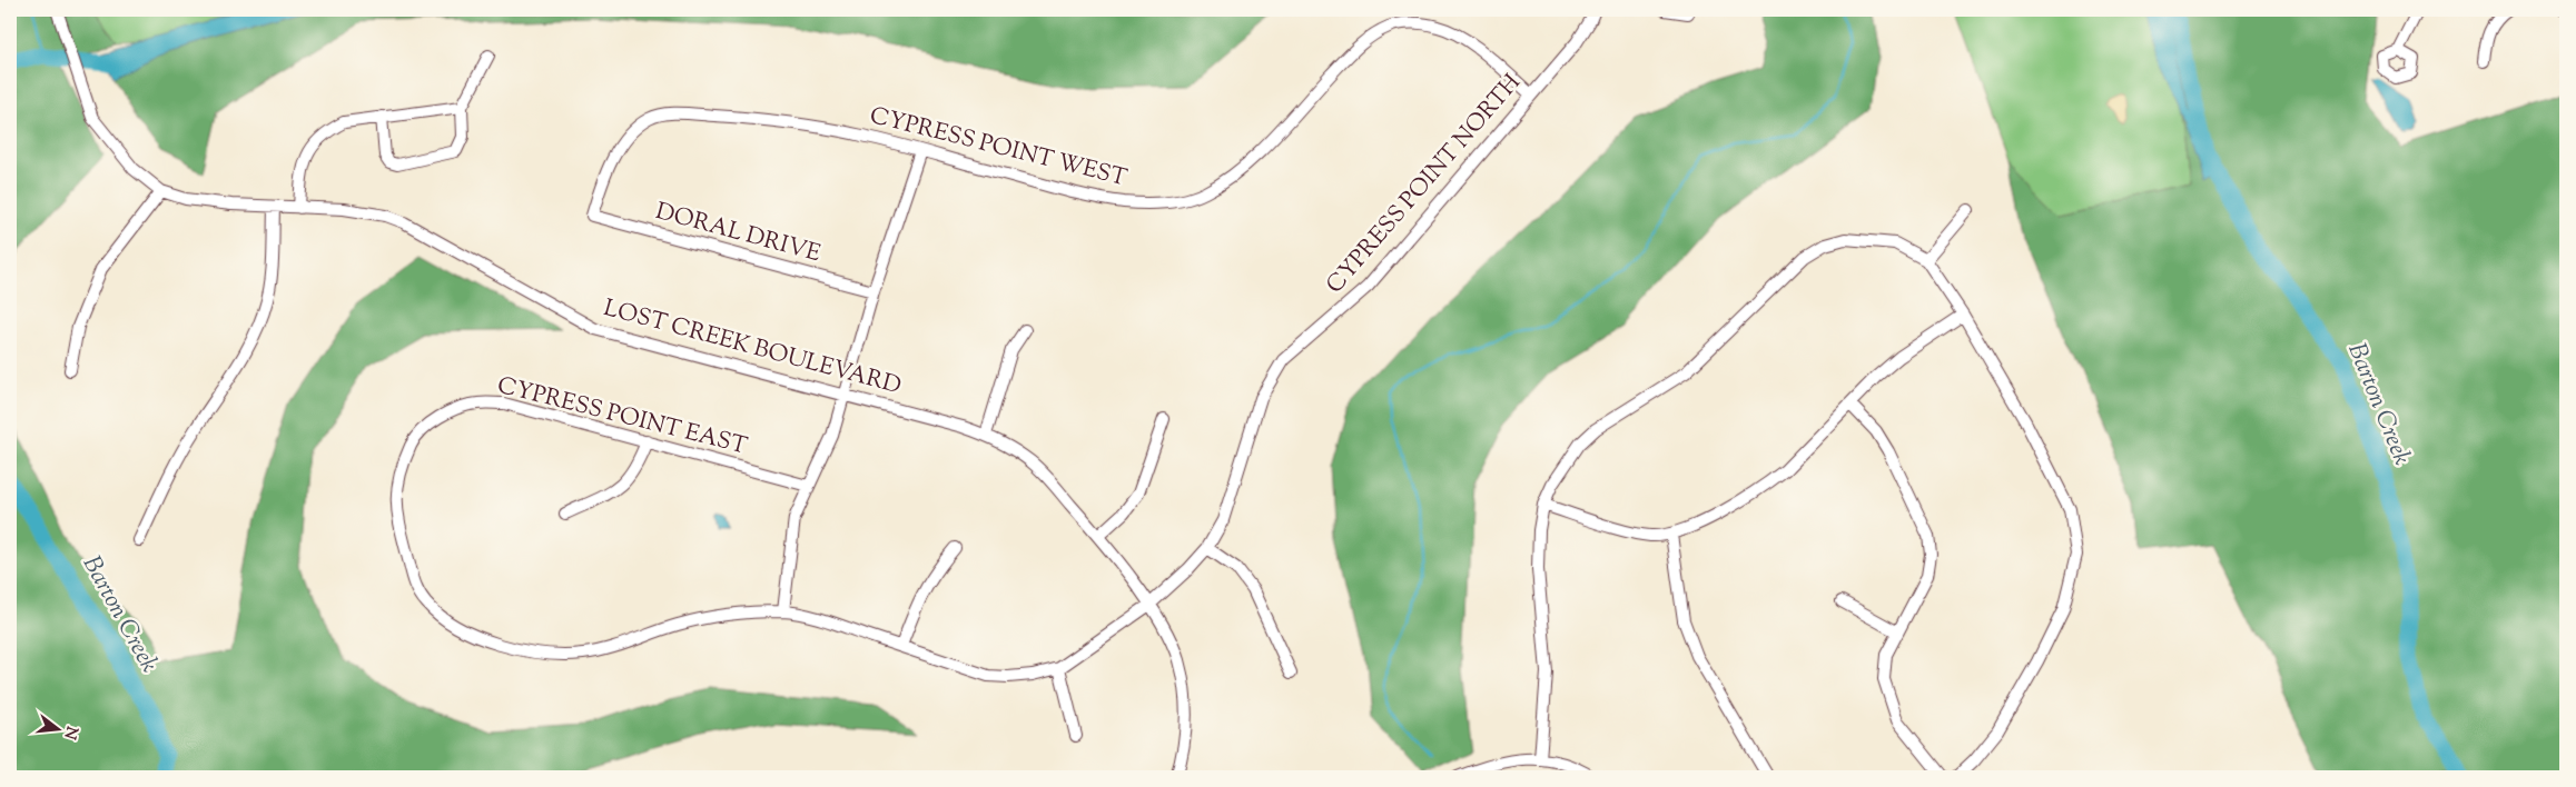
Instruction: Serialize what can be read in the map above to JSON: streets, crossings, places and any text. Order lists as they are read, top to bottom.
{
  "streets": {
    "street": [
      "CYPRESS POINT WEST",
      "CYPRESS POINT NORTH",
      "DORAL DRIVE",
      "LOST CREEK BOULEVARD",
      "CYPRESS POINT EAST"
    ]
  },
  "crossings": [
    ["CYPRESS POINT WEST", "CYPRESS POINT NORTH"],
    ["CYPRESS POINT WEST", "DORAL DRIVE"],
    ["CYPRESS POINT NORTH", "LOST CREEK BOULEVARD"],
    ["CYPRESS POINT NORTH", "CYPRESS POINT EAST"],
    ["LOST CREEK BOULEVARD", "CYPRESS POINT EAST"]
  ],
  "water": ["Barton Creek"],
  "north": "right"
}
